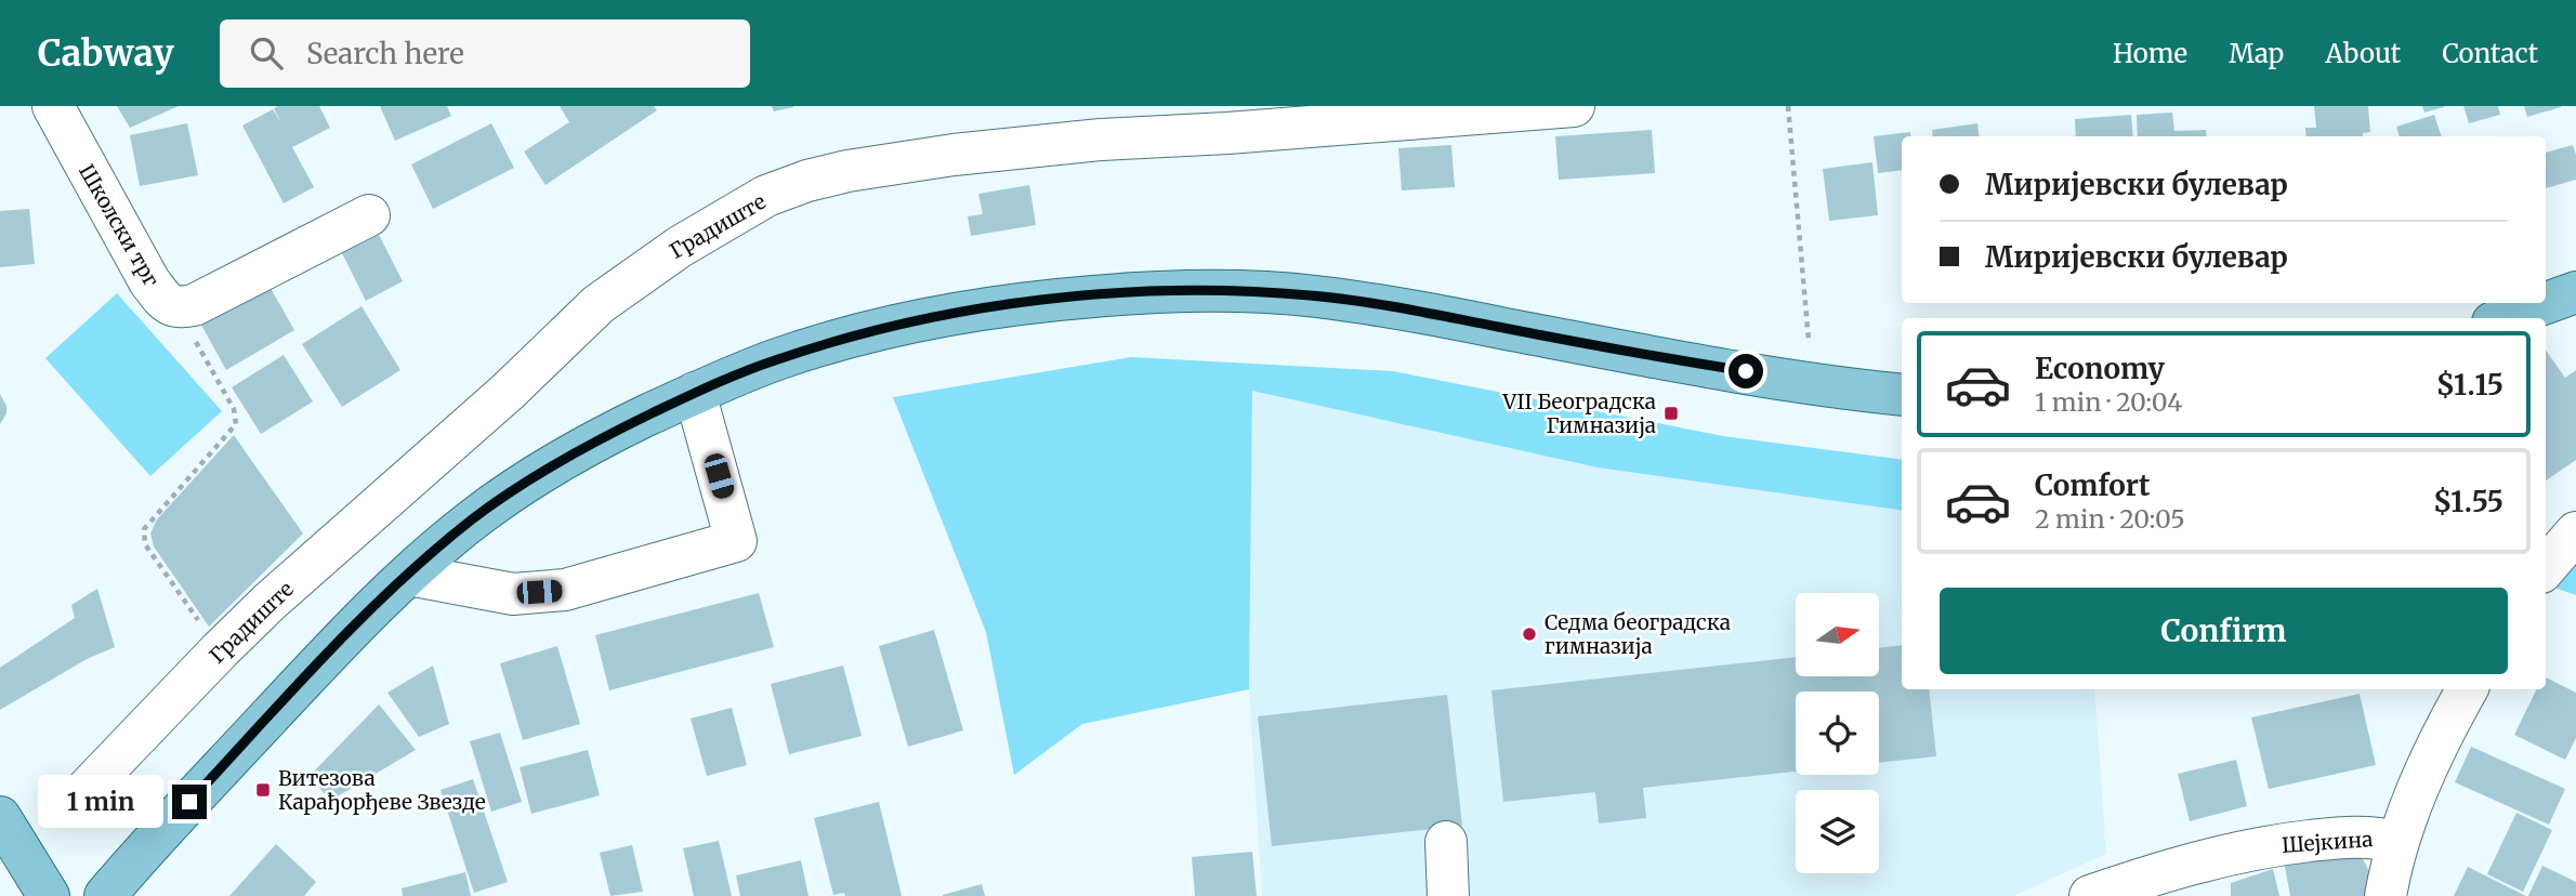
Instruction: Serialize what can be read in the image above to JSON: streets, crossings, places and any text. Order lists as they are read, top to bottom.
{
  "streets": {
    "street": ["Школски трг", "Градиште", "Шејкина"]
  },
  "places": {
    "transit": ["VII Београдска Гимназија", "Витезова Карађорђеве Звезде"],
    "other": ["Седма београдска гимназија"]
  },
  "north": "right",
  "page": {
    "header": "Cabway",
    "search": "Search here",
    "nav": [
      "Home",
      "Map",
      "About",
      "Contact"
    ],
    "banner": ["Миријевски булевар", "Миријевски булевар"],
    "list": [
      {
        "name": "Economy",
        "note": "1 min · 20:04",
        "value": "$1.15"
      },
      {
        "name": "Comfort",
        "note": "2 min · 20:05",
        "value": "$1.55"
      }
    ],
    "buttons": "Confirm",
    "bubble": "1 min"
  }
}
